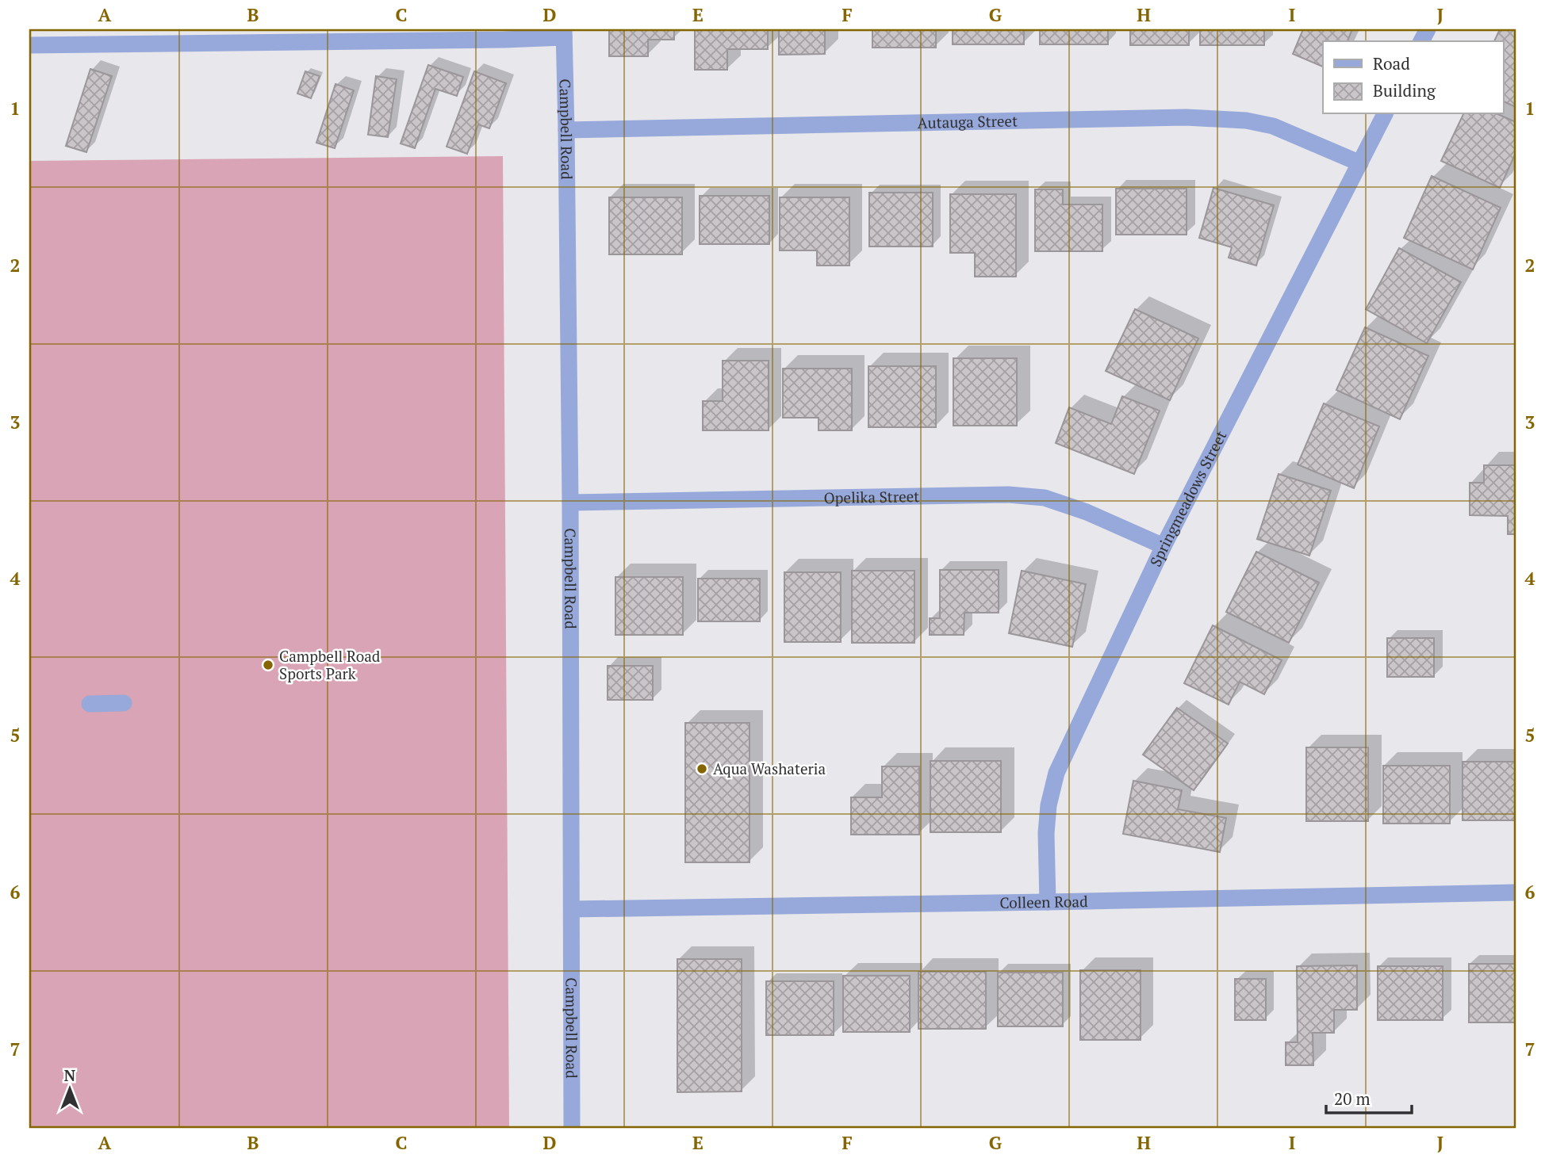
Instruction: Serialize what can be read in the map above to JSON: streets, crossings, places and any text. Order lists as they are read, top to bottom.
{
  "streets": {
    "street": [
      "Autauga Street",
      "Campbell Road",
      "Opelika Street",
      "Springmeadows Street",
      "Colleen Road"
    ]
  },
  "crossings": [
    ["Autauga Street", "Campbell Road"],
    ["Autauga Street", "Springmeadows Street"],
    ["Campbell Road", "Opelika Street"],
    ["Campbell Road", "Colleen Road"],
    ["Opelika Street", "Springmeadows Street"],
    ["Springmeadows Street", "Colleen Road"]
  ],
  "places": ["Campbell Road Sports Park", "Aqua Washateria"],
  "legend": ["Road", "Building"],
  "scale_bar": "20 m",
  "north": "top",
  "grid": {
    "columns": [
      "A",
      "B",
      "C",
      "D",
      "E",
      "F",
      "G",
      "H",
      "I",
      "J"
    ],
    "rows": [
      "1",
      "2",
      "3",
      "4",
      "5",
      "6",
      "7"
    ]
  }
}
